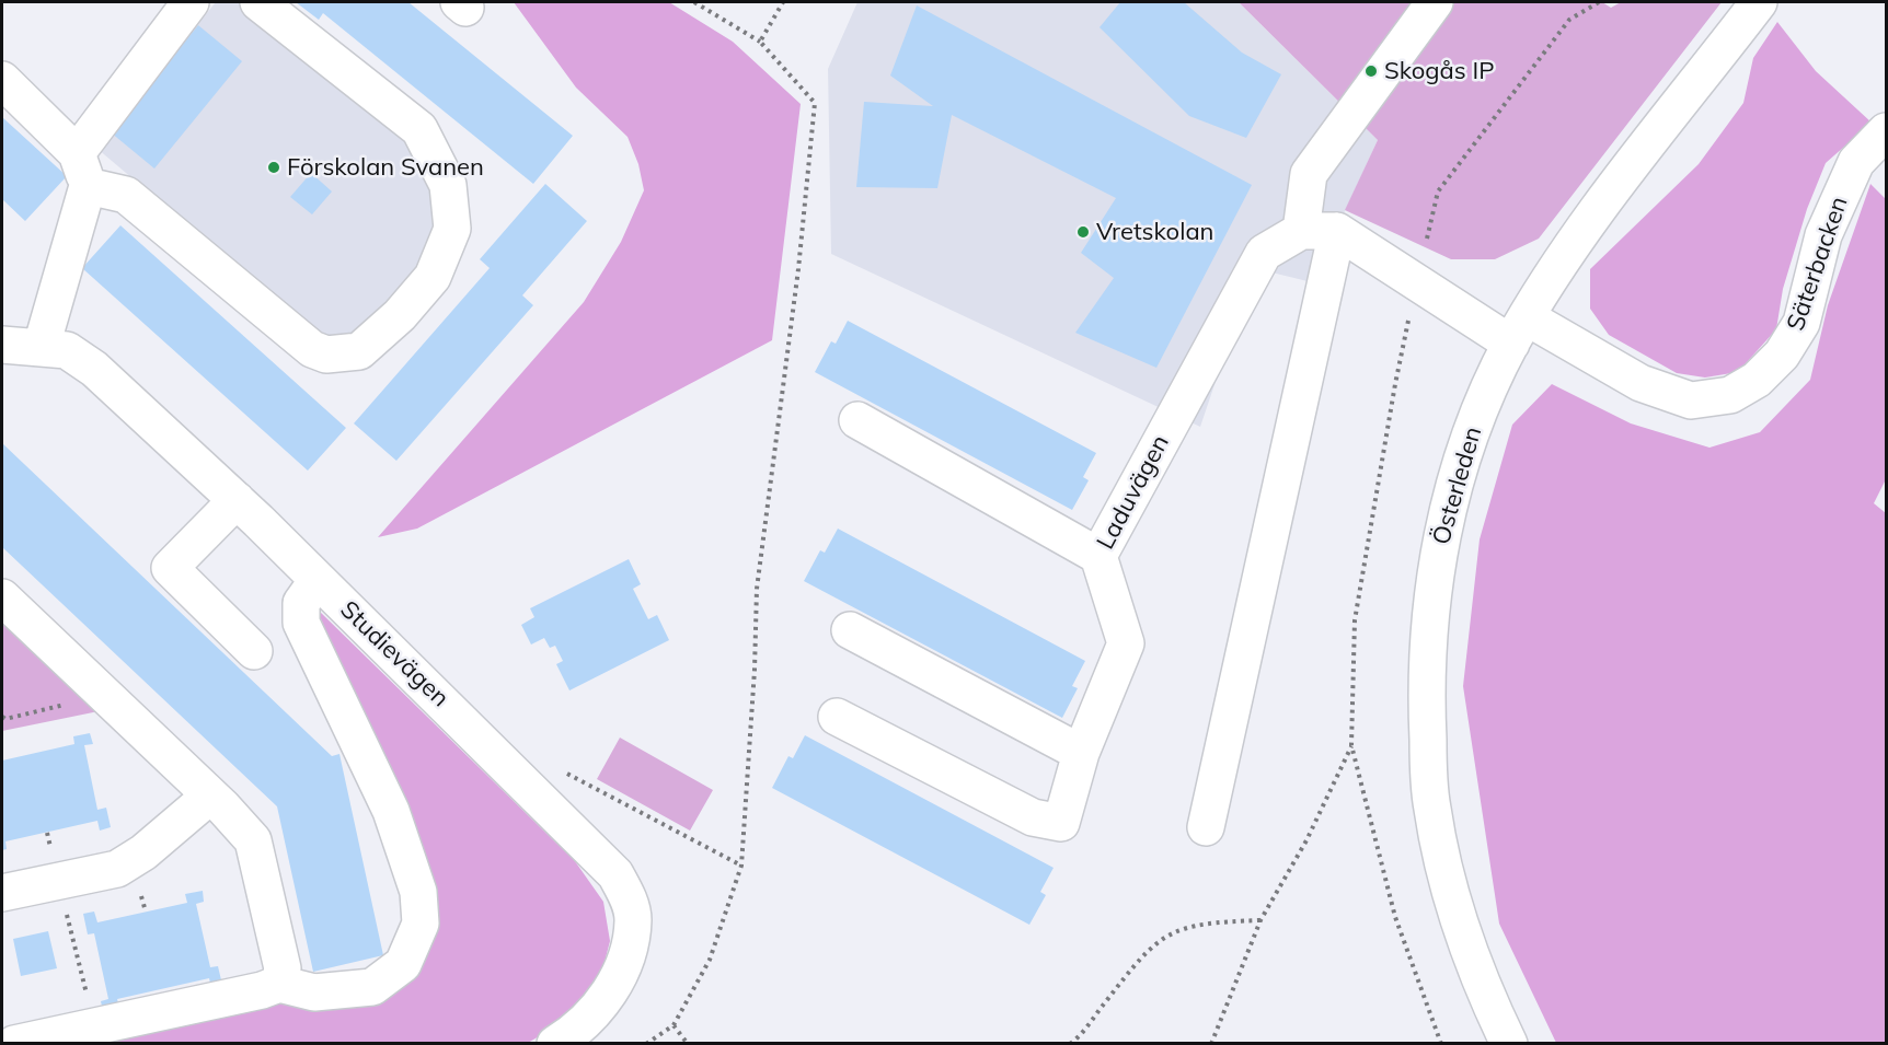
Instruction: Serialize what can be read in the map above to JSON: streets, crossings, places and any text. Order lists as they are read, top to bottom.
{
  "streets": {
    "street": [
      "Säterbacken",
      "Österleden",
      "Laduvägen",
      "Studievägen"
    ]
  },
  "crossings": [
    ["Säterbacken", "Österleden"]
  ],
  "places": ["Skogås IP", "Förskolan Svanen", "Vretskolan"]
}
